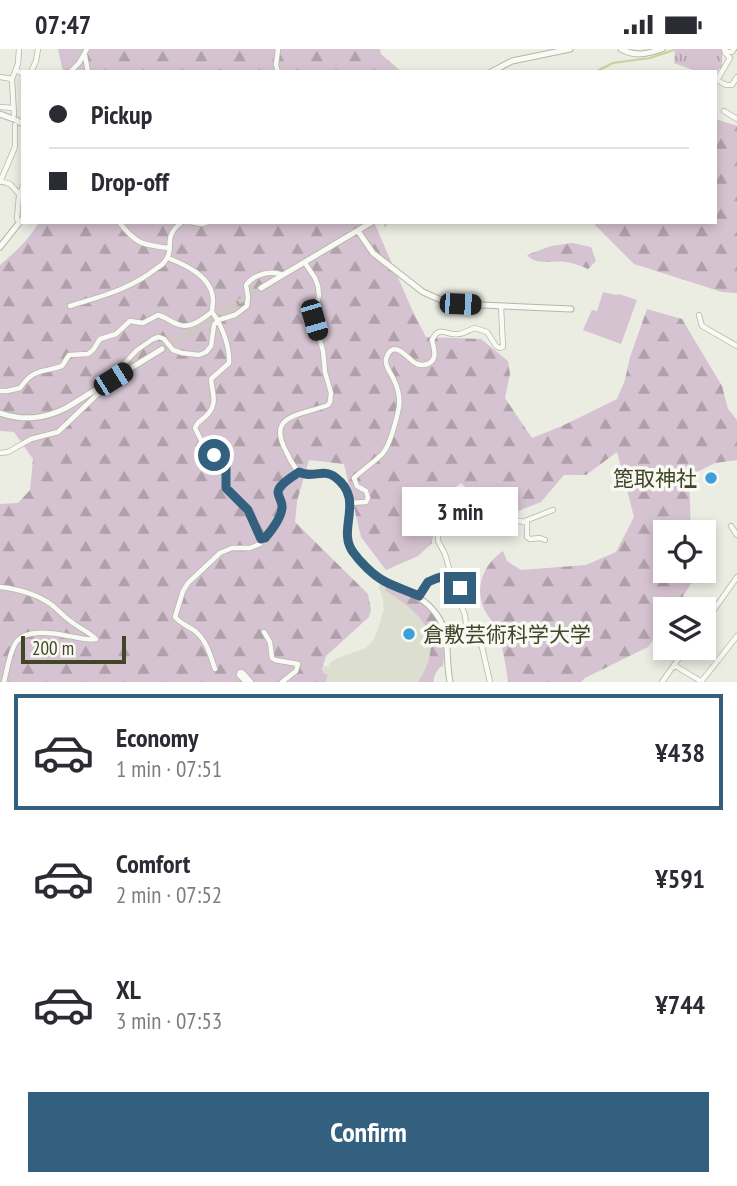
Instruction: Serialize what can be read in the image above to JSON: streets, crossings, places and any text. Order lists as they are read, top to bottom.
{
  "places": ["箆取神社", "倉敷芸術科学大学"],
  "scale_bar": "200 m",
  "page": {
    "status": "07:47",
    "banner": ["Pickup", "Drop-off"],
    "bubble": "3 min",
    "scale": "200 m",
    "list": [
      {
        "name": "Economy",
        "note": "1 min · 07:51",
        "value": "¥438"
      },
      {
        "name": "Comfort",
        "note": "2 min · 07:52",
        "value": "¥591"
      },
      {
        "name": "XL",
        "note": "3 min · 07:53",
        "value": "¥744"
      }
    ],
    "buttons": "Confirm"
  }
}
